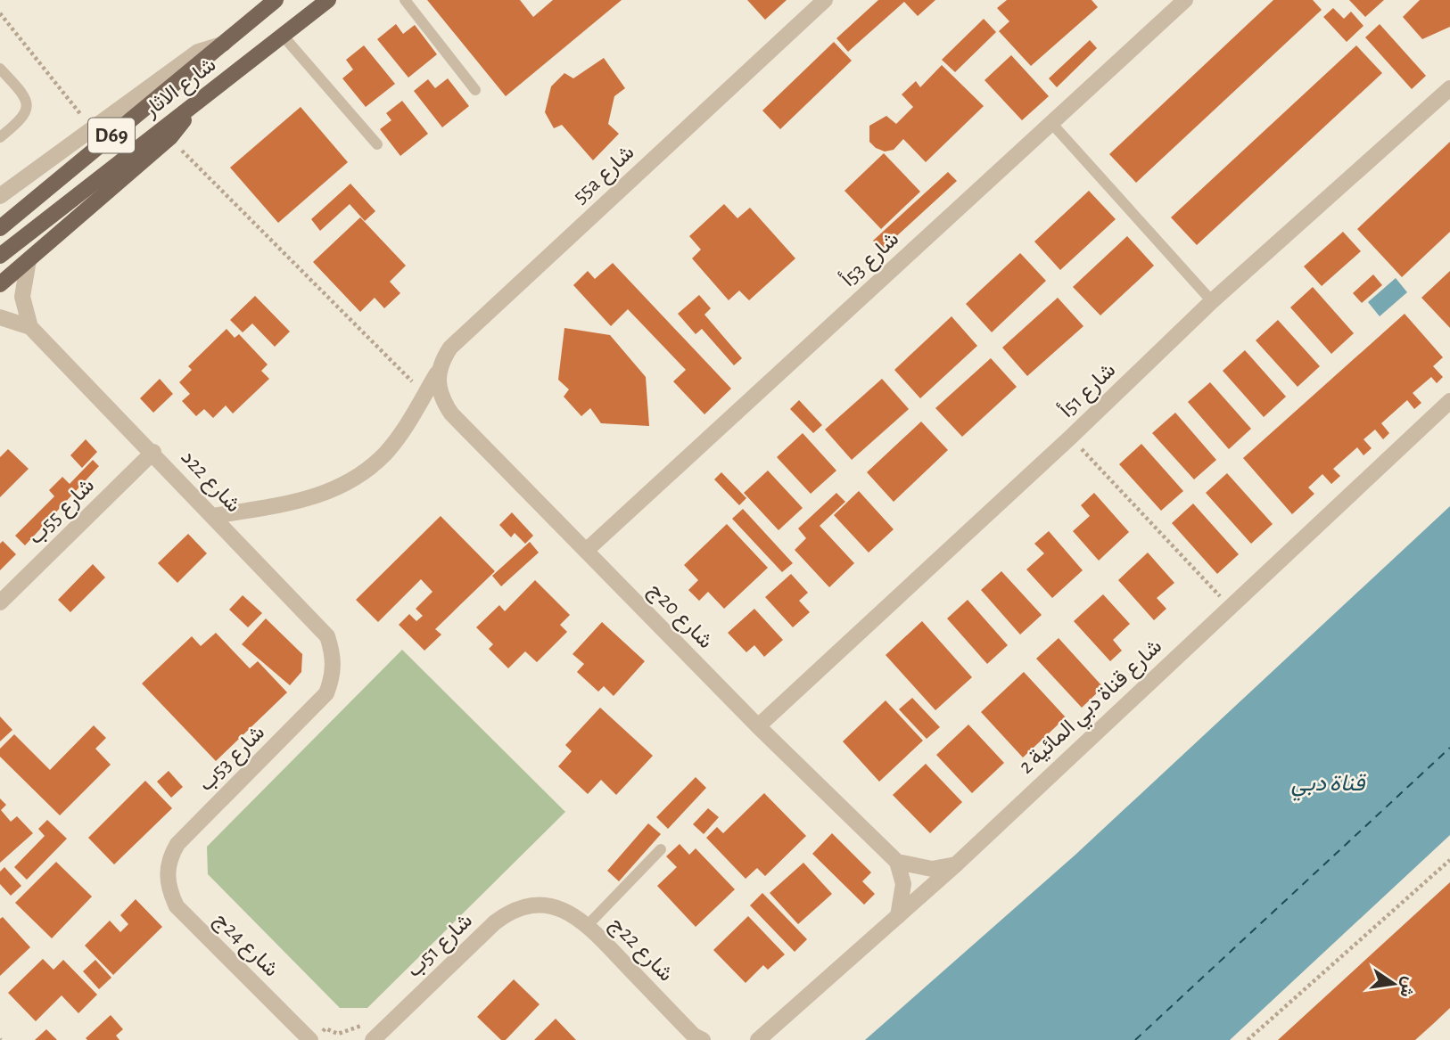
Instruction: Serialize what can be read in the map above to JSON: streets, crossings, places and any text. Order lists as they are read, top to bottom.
{
  "streets": {
    "main road": ["شارع الاثار", "D69"],
    "street": [
      "55a شارع",
      "شارع 53أ",
      "شارع 51أ",
      "شارع 22د",
      "شارع 55ب",
      "شارع 20ج",
      "شارع قناة دبي المائية 2",
      "شارع 53ب",
      "شارع 24ج",
      "شارع 51ب",
      "شارع 22ج"
    ]
  },
  "crossings": [
    ["55a شارع", "شارع 20ج"],
    ["شارع 53أ", "شارع 20ج"],
    ["شارع 51أ", "شارع 20ج"],
    ["شارع 22د", "شارع 55ب"],
    ["شارع 22د", "شارع 53ب"],
    ["شارع 53ب", "شارع 24ج"],
    ["شارع 51ب", "شارع 22ج"]
  ],
  "water": ["قناة دبي"],
  "north": "right"
}
